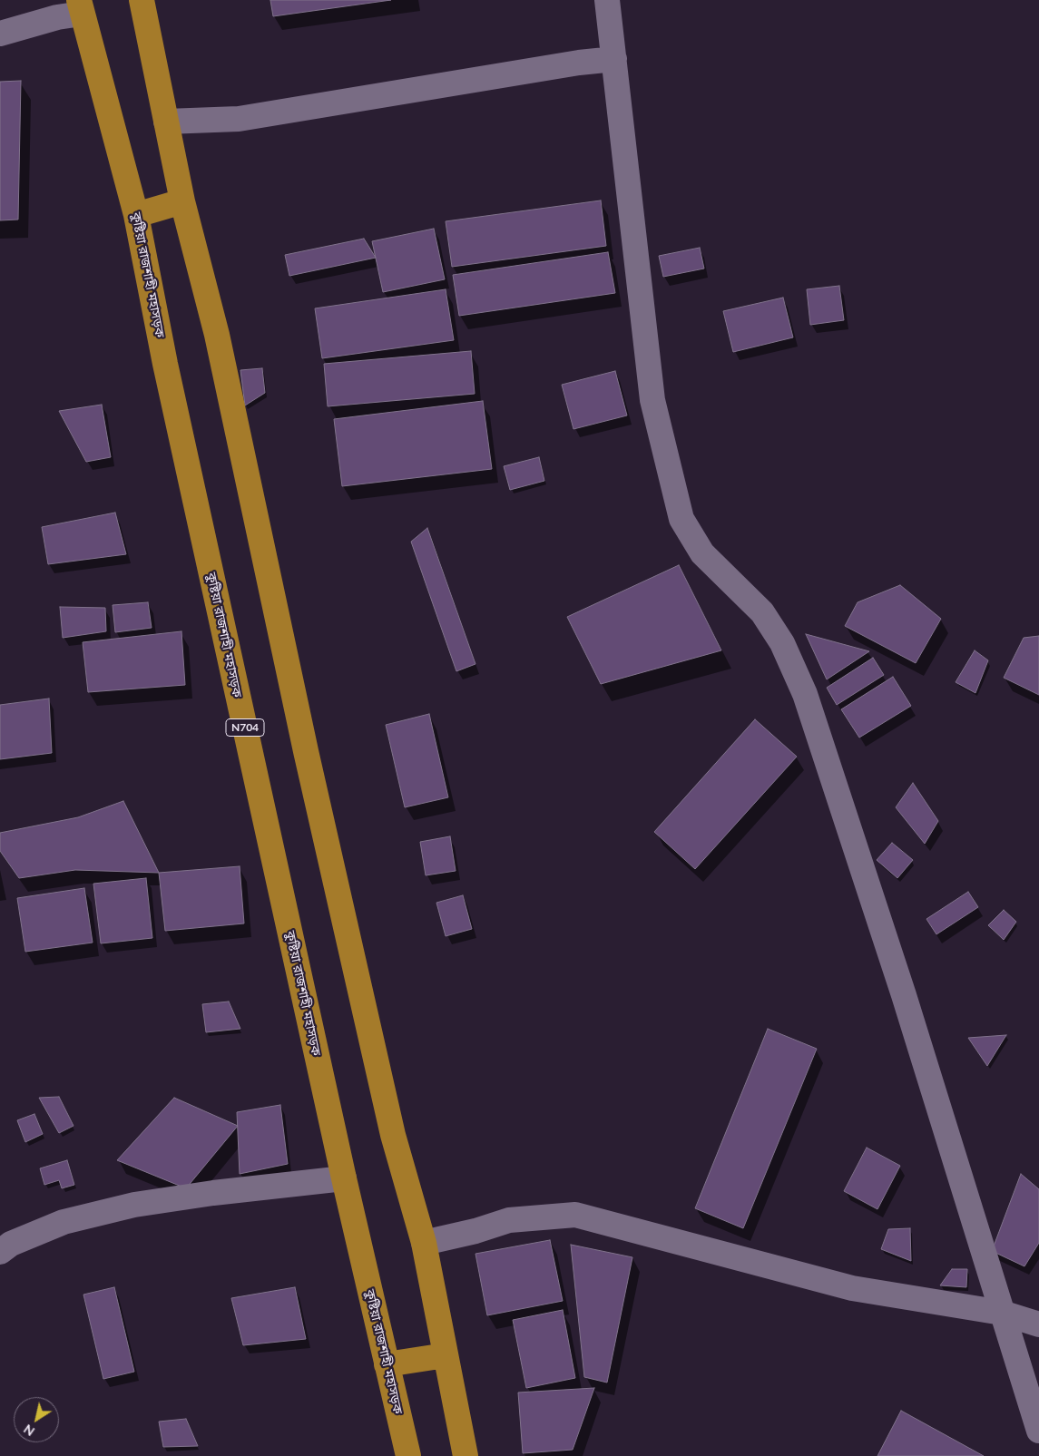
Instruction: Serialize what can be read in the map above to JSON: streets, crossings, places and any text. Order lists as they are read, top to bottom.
{
  "streets": {
    "highway": ["কুষ্টিয়া রাজশাহী মহাসড়ক", "N704"]
  },
  "north": "bottom left"
}
